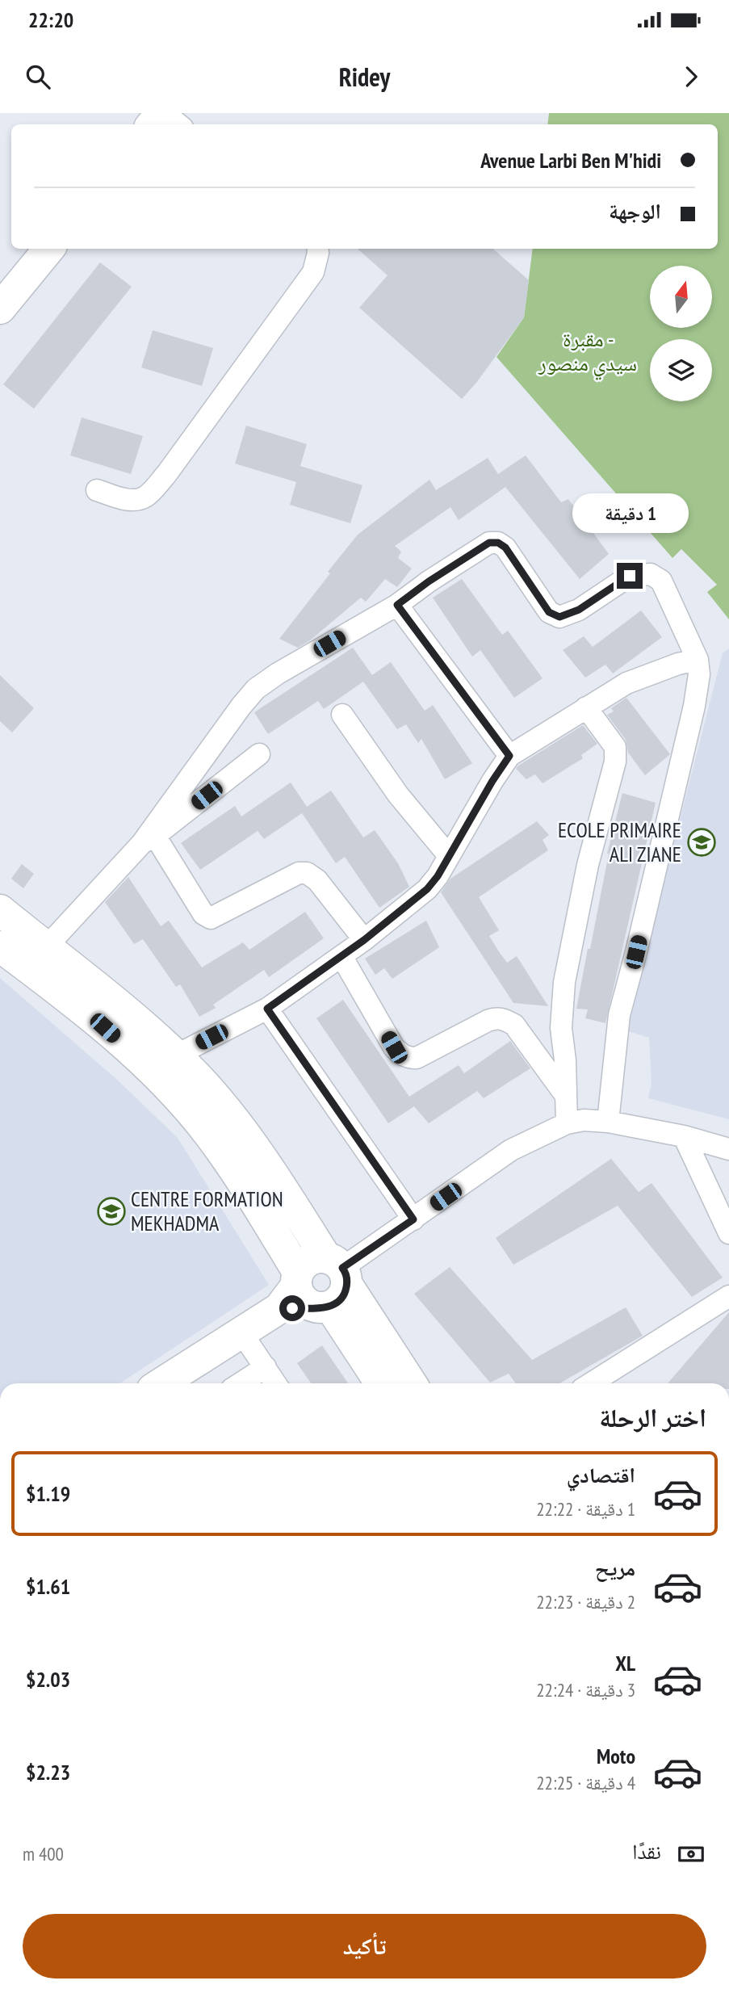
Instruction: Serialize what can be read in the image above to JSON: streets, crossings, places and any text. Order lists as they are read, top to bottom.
{
  "parks": ["مقبرة - سيدي منصور"],
  "places": {
    "school or university": ["ECOLE PRIMAIRE ALI ZIANE", "CENTRE FORMATION MEKHADMA"]
  },
  "north": "top",
  "page": {
    "status": "22:20",
    "header": "Ridey",
    "banner": ["Avenue Larbi Ben M'hidi", "الوجهة"],
    "bubble": "1 دقيقة",
    "heading": "اختر الرحلة",
    "list": [
      {
        "name": "اقتصادي",
        "note": "1 دقيقة · 22:22",
        "value": "$1.19"
      },
      {
        "name": "مريح",
        "note": "2 دقيقة · 22:23",
        "value": "$1.61"
      },
      {
        "name": "XL",
        "note": "3 دقيقة · 22:24",
        "value": "$2.03"
      },
      {
        "name": "Moto",
        "note": "4 دقيقة · 22:25",
        "value": "$2.23"
      }
    ],
    "pay": ["نقدًا", "400 m"],
    "buttons": "تأكيد"
  }
}
